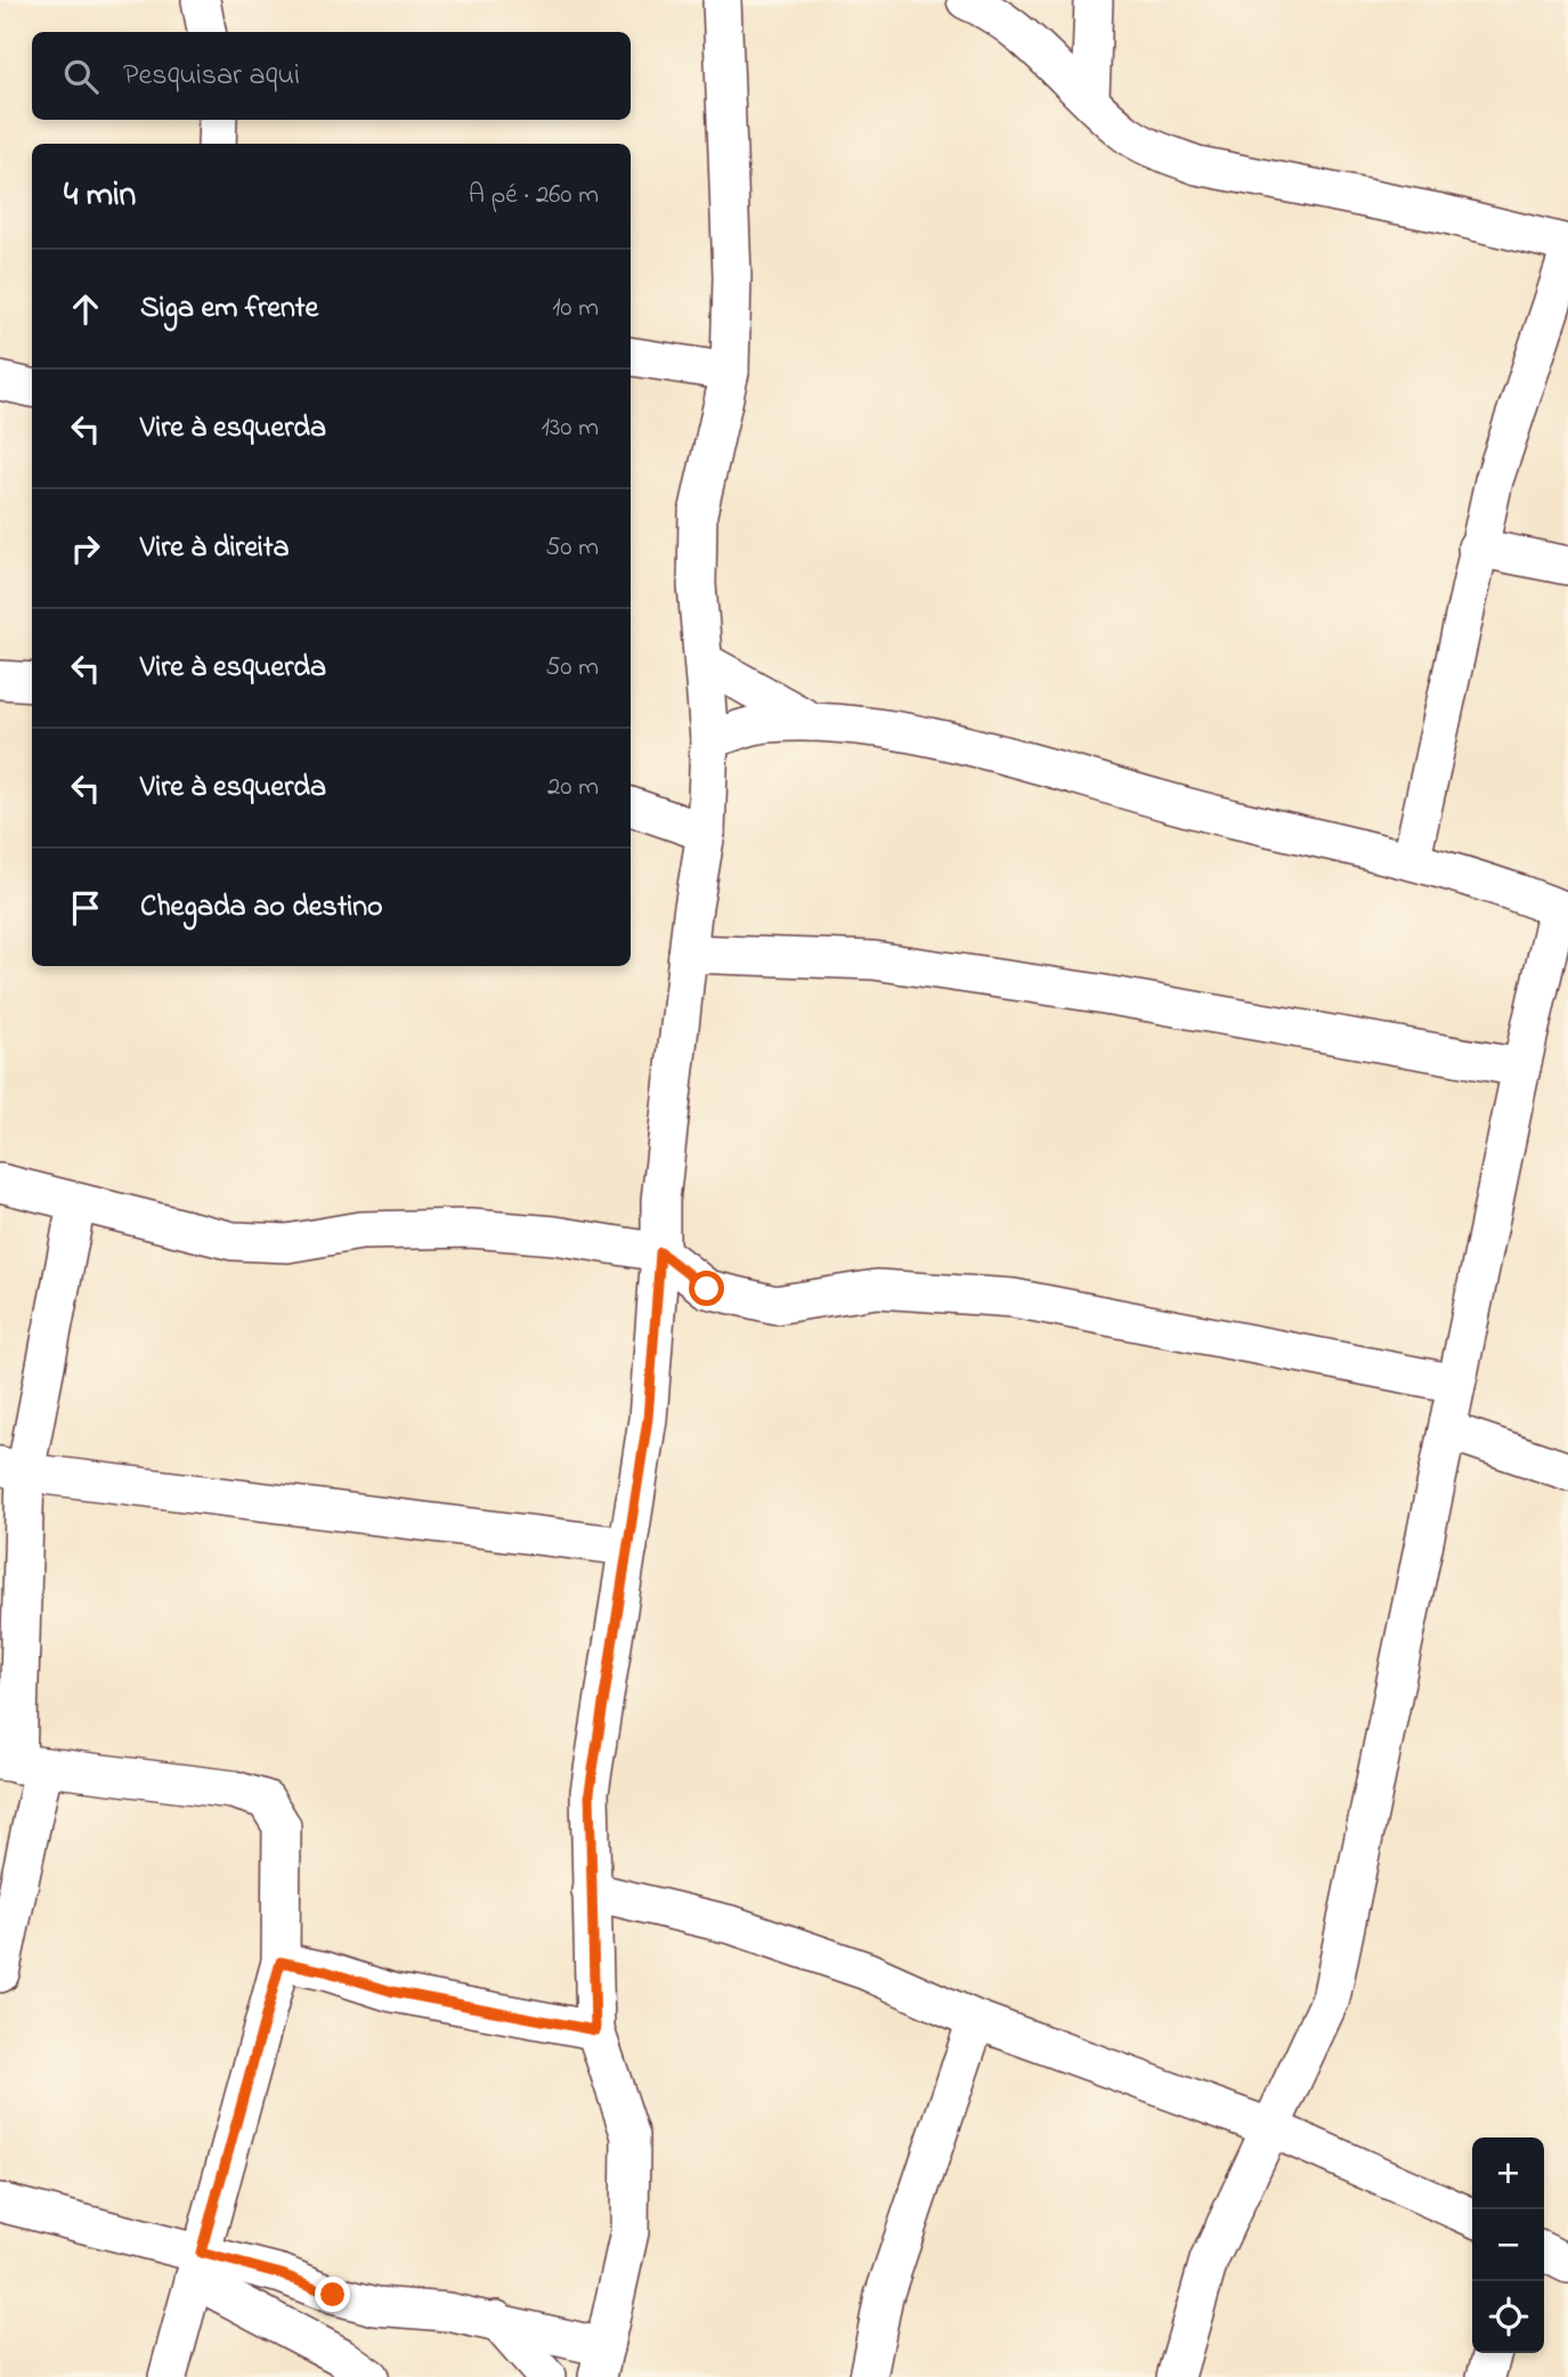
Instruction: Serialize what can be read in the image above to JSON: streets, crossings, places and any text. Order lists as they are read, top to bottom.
{
  "page": {
    "search": "Pesquisar aqui",
    "heading": ["4 min", "A pé · 260 m"],
    "list": [
      ["Siga em frente", "10 m"],
      ["Vire à esquerda", "130 m"],
      ["Vire à direita", "50 m"],
      ["Vire à esquerda", "50 m"],
      ["Vire à esquerda", "20 m"],
      "Chegada ao destino"
    ],
    "map_buttons": ["+", "−"]
  }
}
